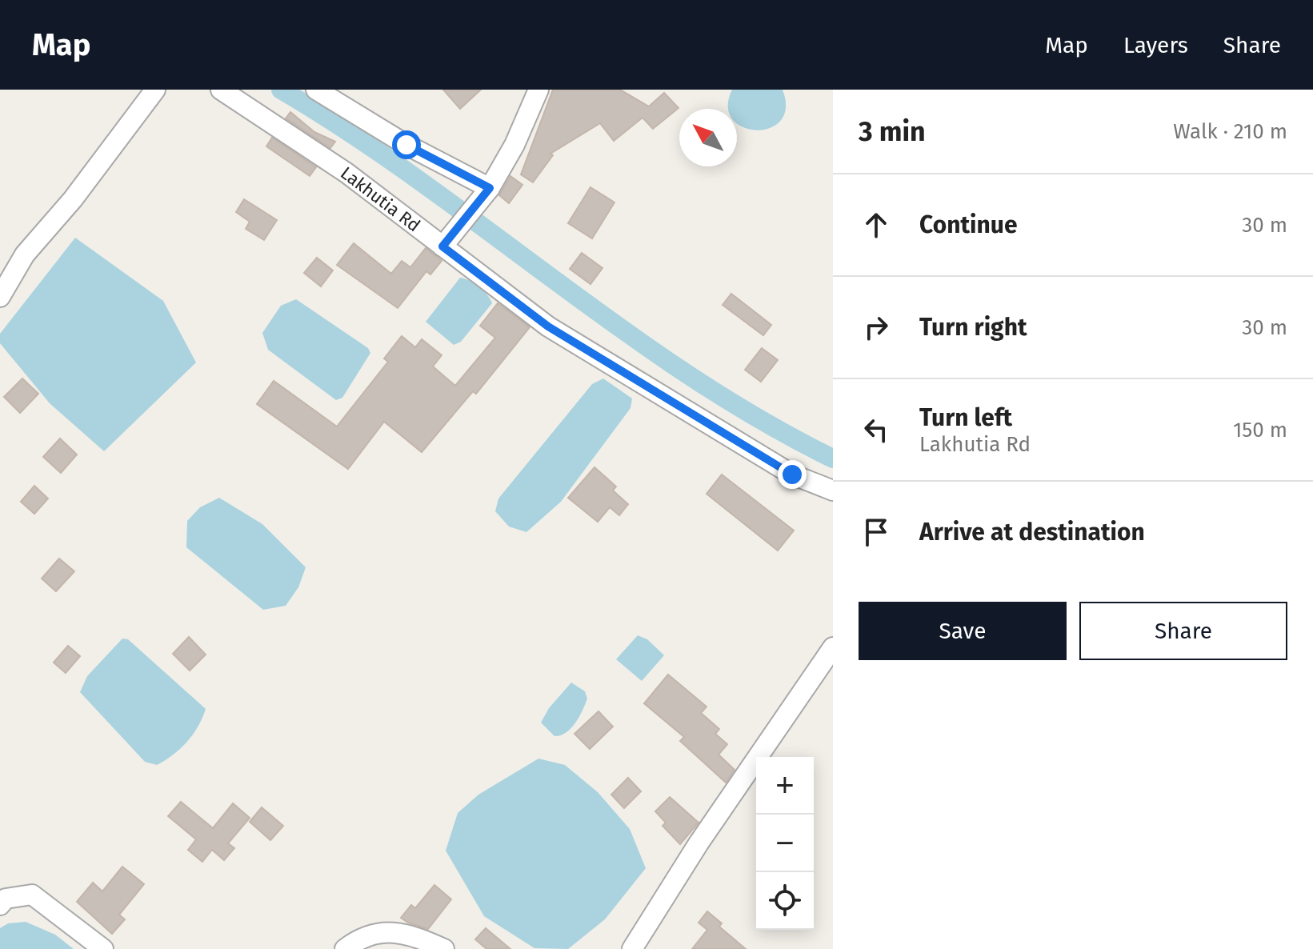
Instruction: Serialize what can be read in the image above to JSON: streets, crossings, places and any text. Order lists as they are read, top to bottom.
{
  "streets": {
    "street": ["Lakhutia Rd"]
  },
  "north": "top left",
  "page": {
    "header": "Map",
    "nav": ["Map", "Layers", "Share"],
    "heading": ["3 min", "Walk · 210 m"],
    "list": [
      ["Continue", "30 m"],
      ["Turn right", "30 m"],
      ["Turn left", "Lakhutia Rd", "150 m"],
      "Arrive at destination"
    ],
    "buttons": ["Save", "Share"],
    "map_buttons": ["+", "−"]
  }
}
